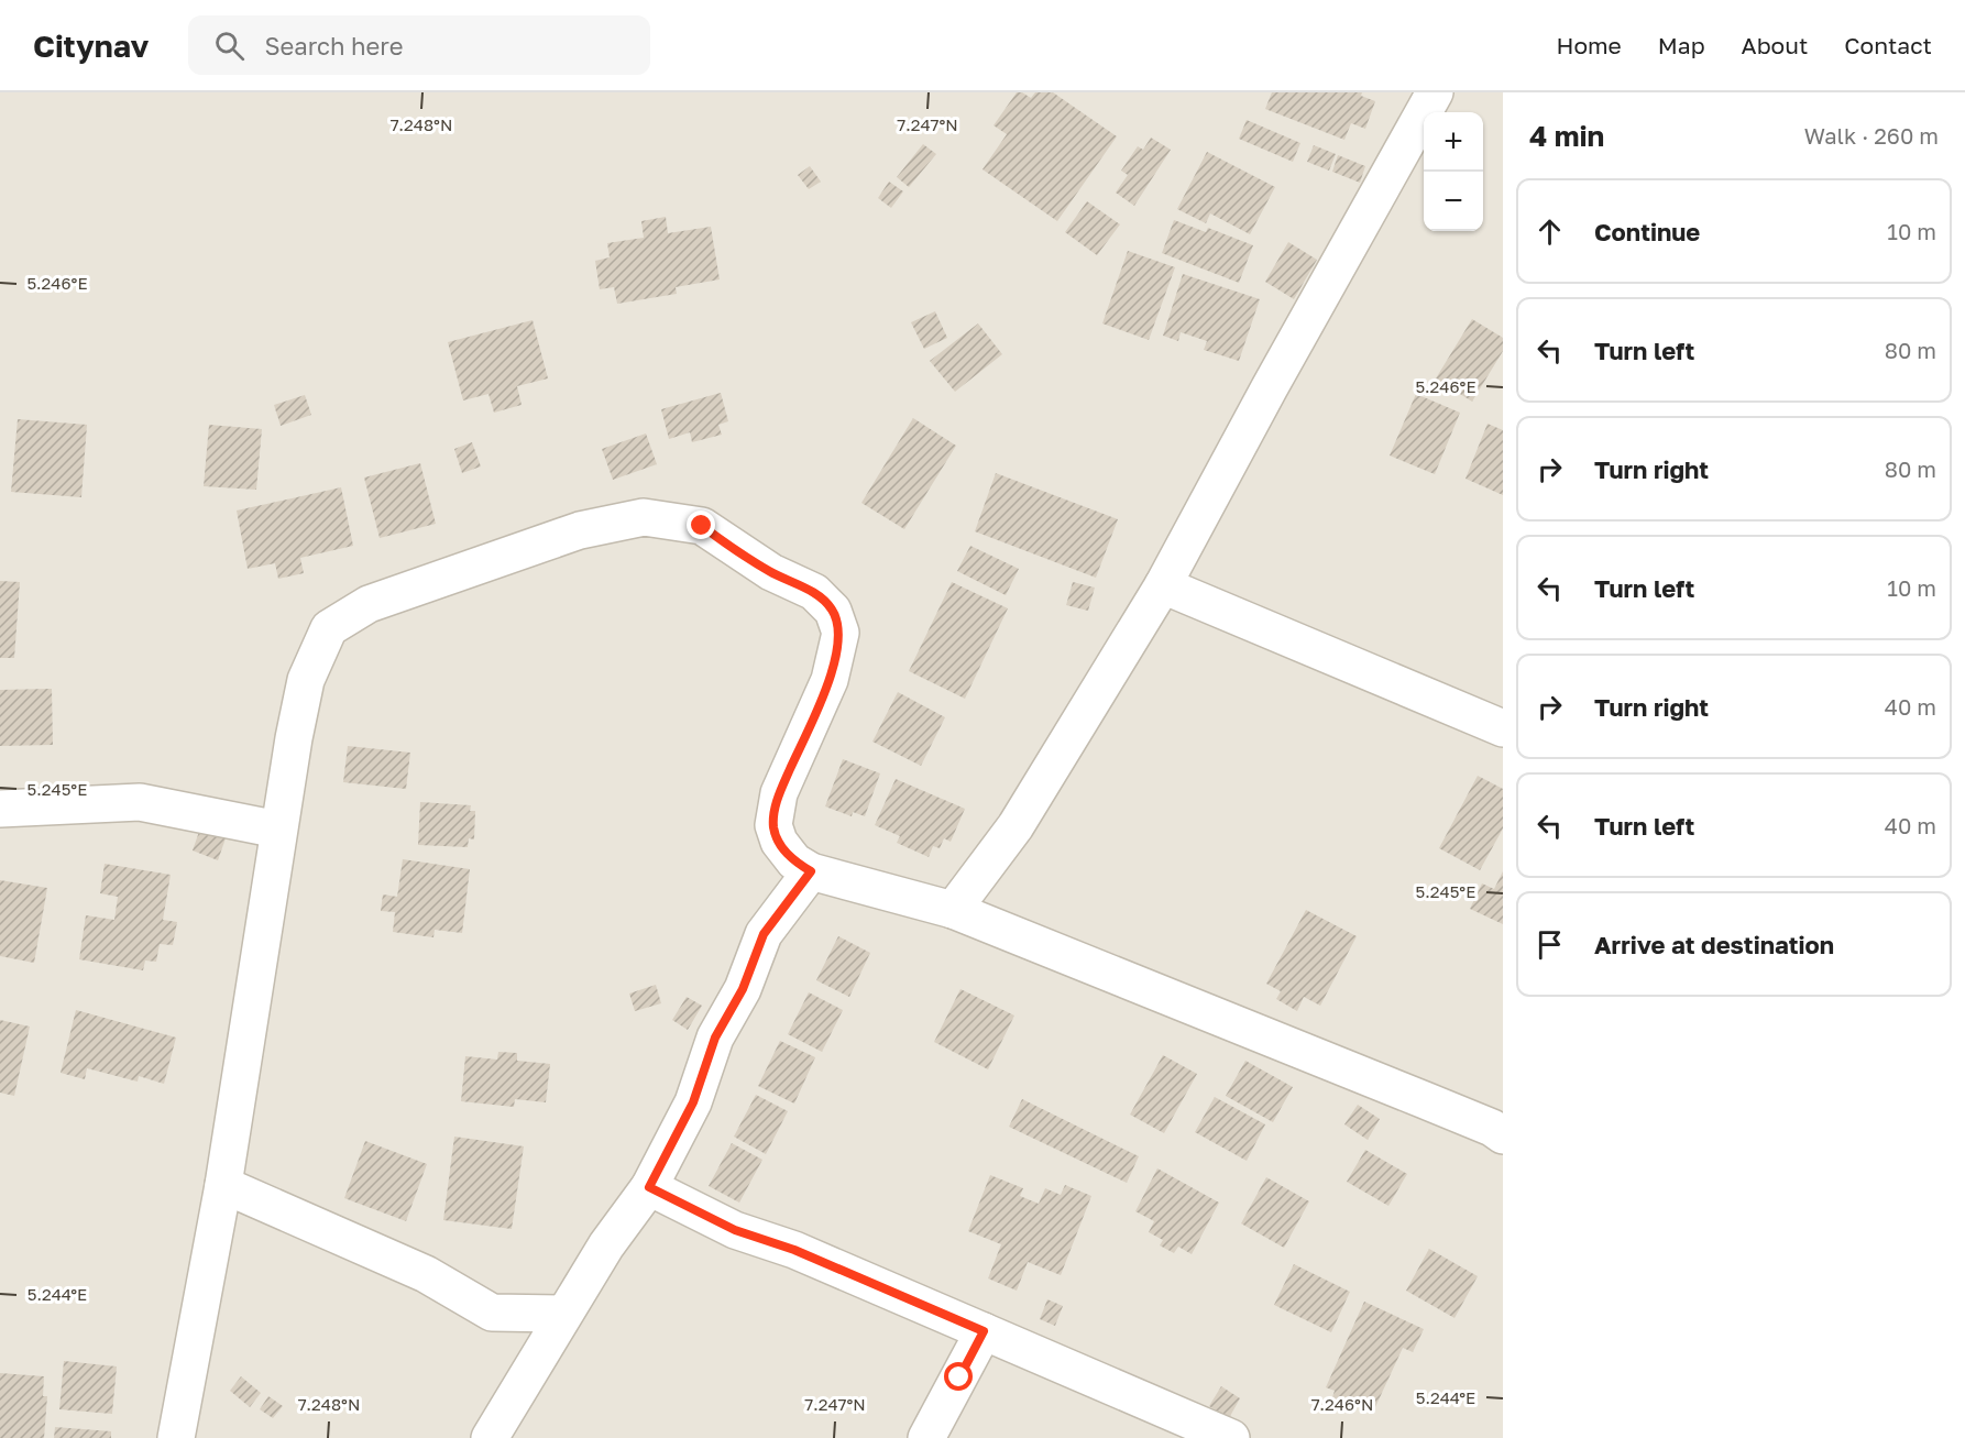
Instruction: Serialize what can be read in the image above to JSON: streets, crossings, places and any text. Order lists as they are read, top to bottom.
{
  "page": {
    "header": "Citynav",
    "search": "Search here",
    "nav": [
      "Home",
      "Map",
      "About",
      "Contact"
    ],
    "heading": ["4 min", "Walk · 260 m"],
    "map_buttons": ["+", "−"],
    "list": [
      ["Continue", "10 m"],
      ["Turn left", "80 m"],
      ["Turn right", "80 m"],
      ["Turn left", "10 m"],
      ["Turn right", "40 m"],
      ["Turn left", "40 m"],
      "Arrive at destination"
    ]
  },
  "coordinates": [
    "7.248°N",
    "7.247°N",
    "5.246°E",
    "5.245°E",
    "5.244°E",
    "7.246°N"
  ]
}
